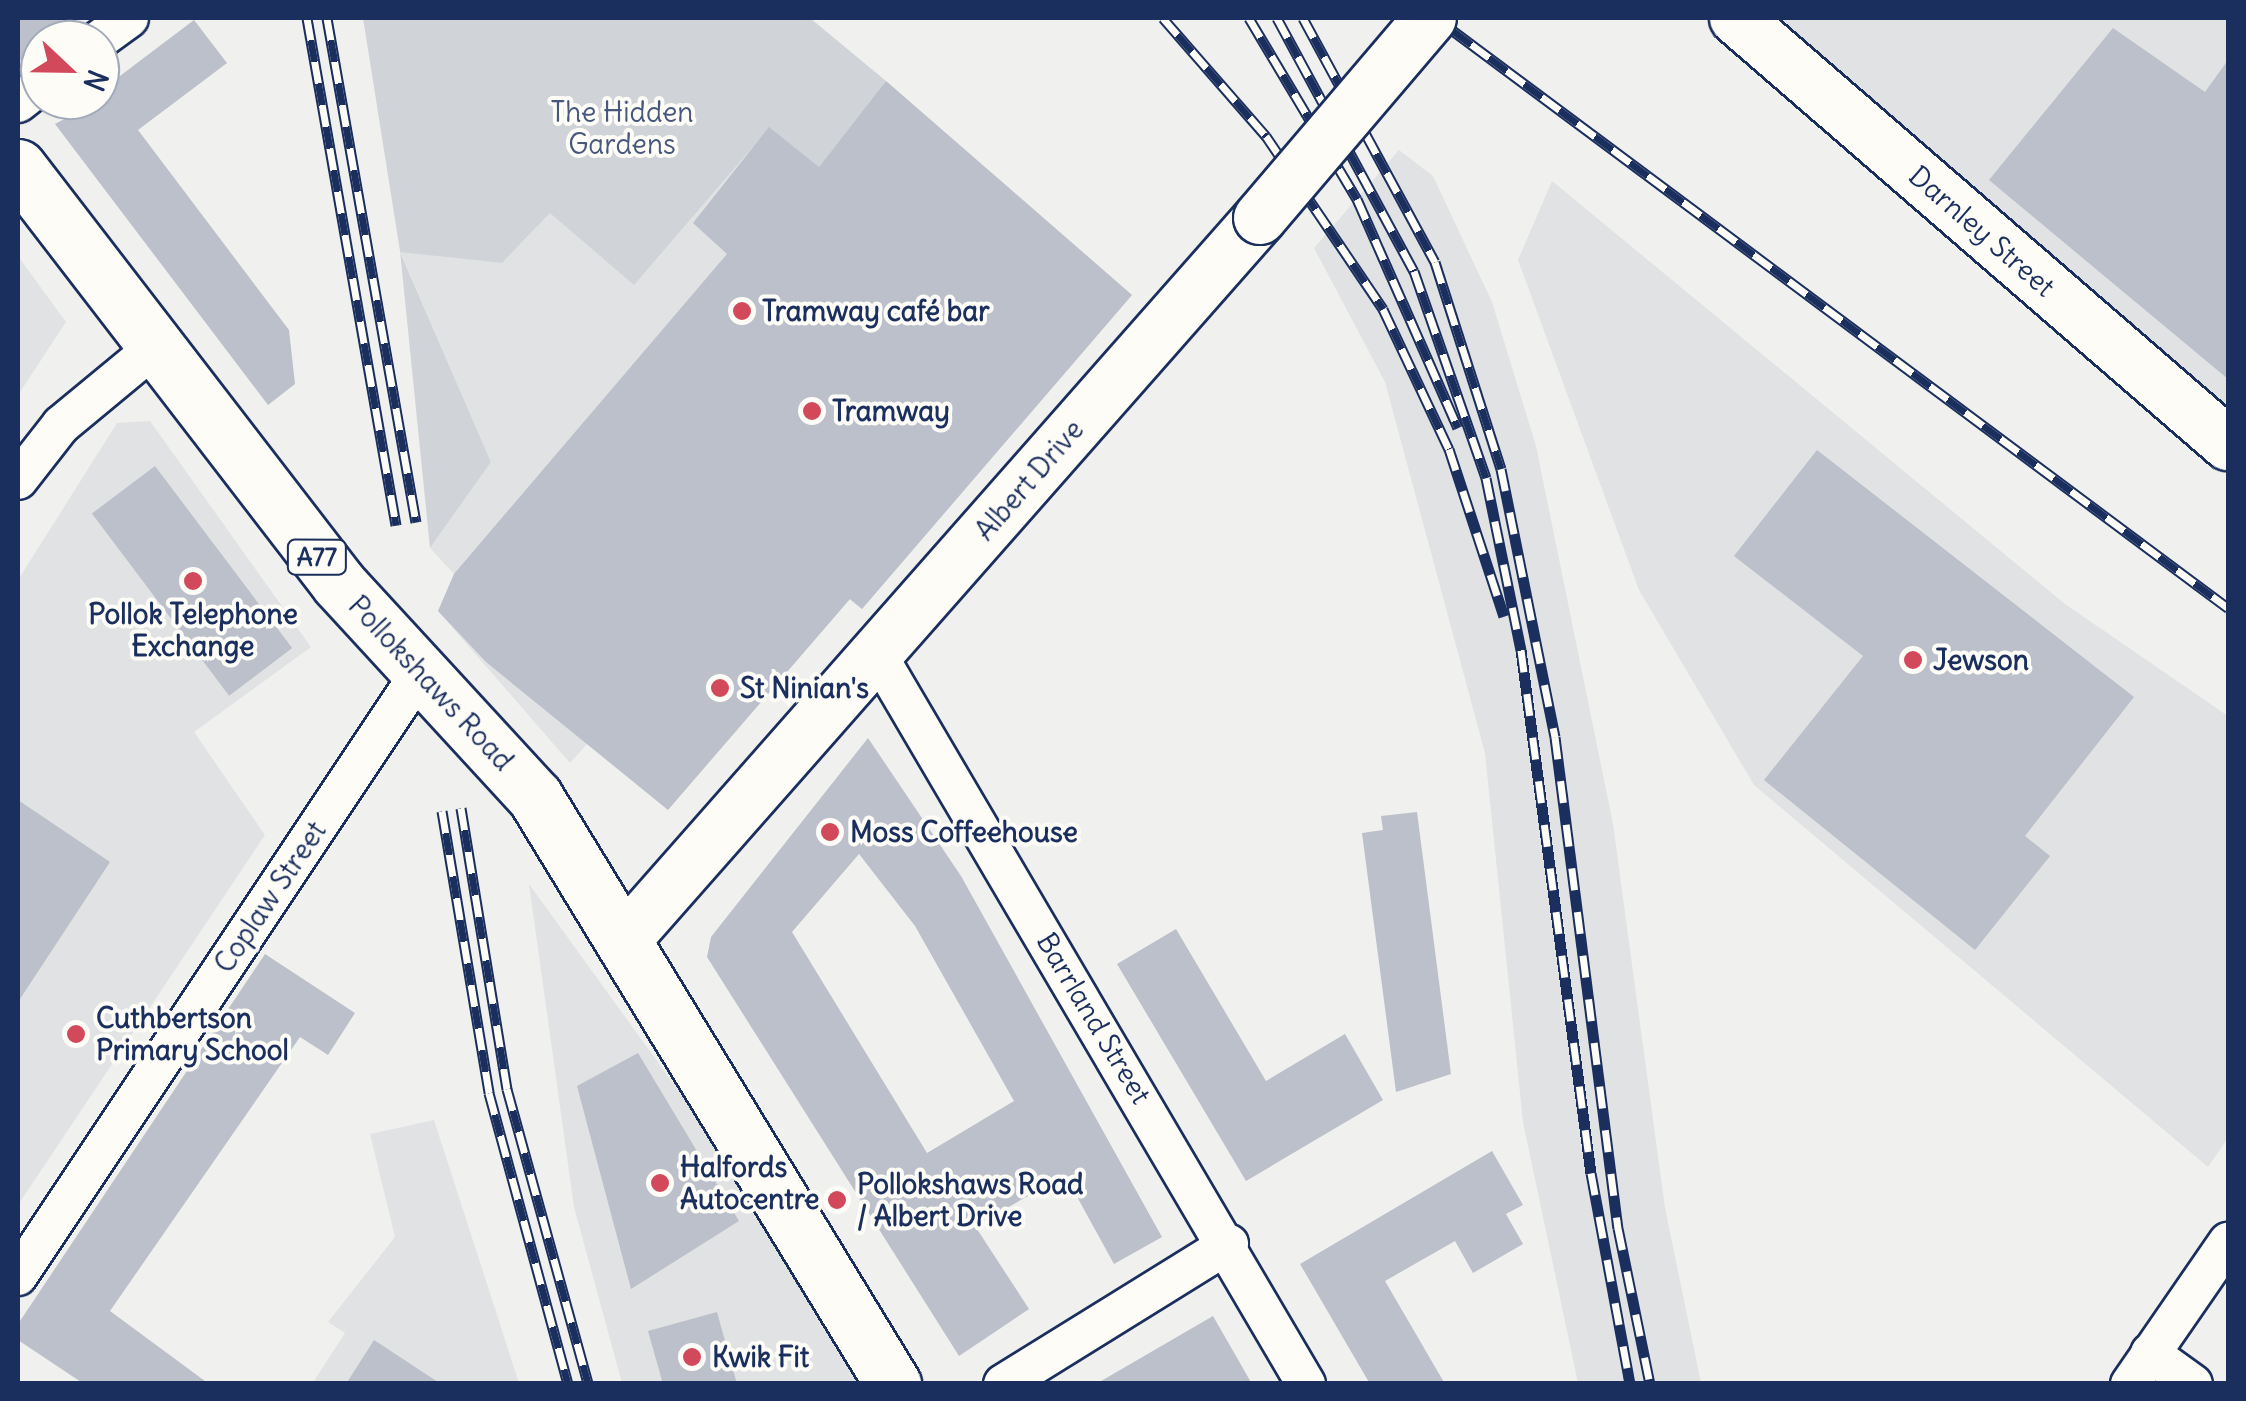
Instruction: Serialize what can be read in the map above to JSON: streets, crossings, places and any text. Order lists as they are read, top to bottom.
{
  "streets": {
    "main road": ["A77", "Pollokshaws Road"],
    "street": [
      "Darnley Street",
      "Albert Drive",
      "Coplaw Street",
      "Barrland Street"
    ]
  },
  "crossings": [
    ["Albert Drive", "Pollokshaws Road"],
    ["Albert Drive", "Barrland Street"],
    ["Pollokshaws Road", "Coplaw Street"]
  ],
  "parks": ["The Hidden Gardens"],
  "places": [
    "Tramway café bar",
    "Tramway",
    "Pollok Telephone Exchange",
    "Jewson",
    "St Ninian's",
    "Moss Coffeehouse",
    "Cuthbertson Primary School",
    "Halfords Autocentre",
    "Pollokshaws Road / Albert Drive",
    "Kwik Fit"
  ],
  "north": "right"
}
